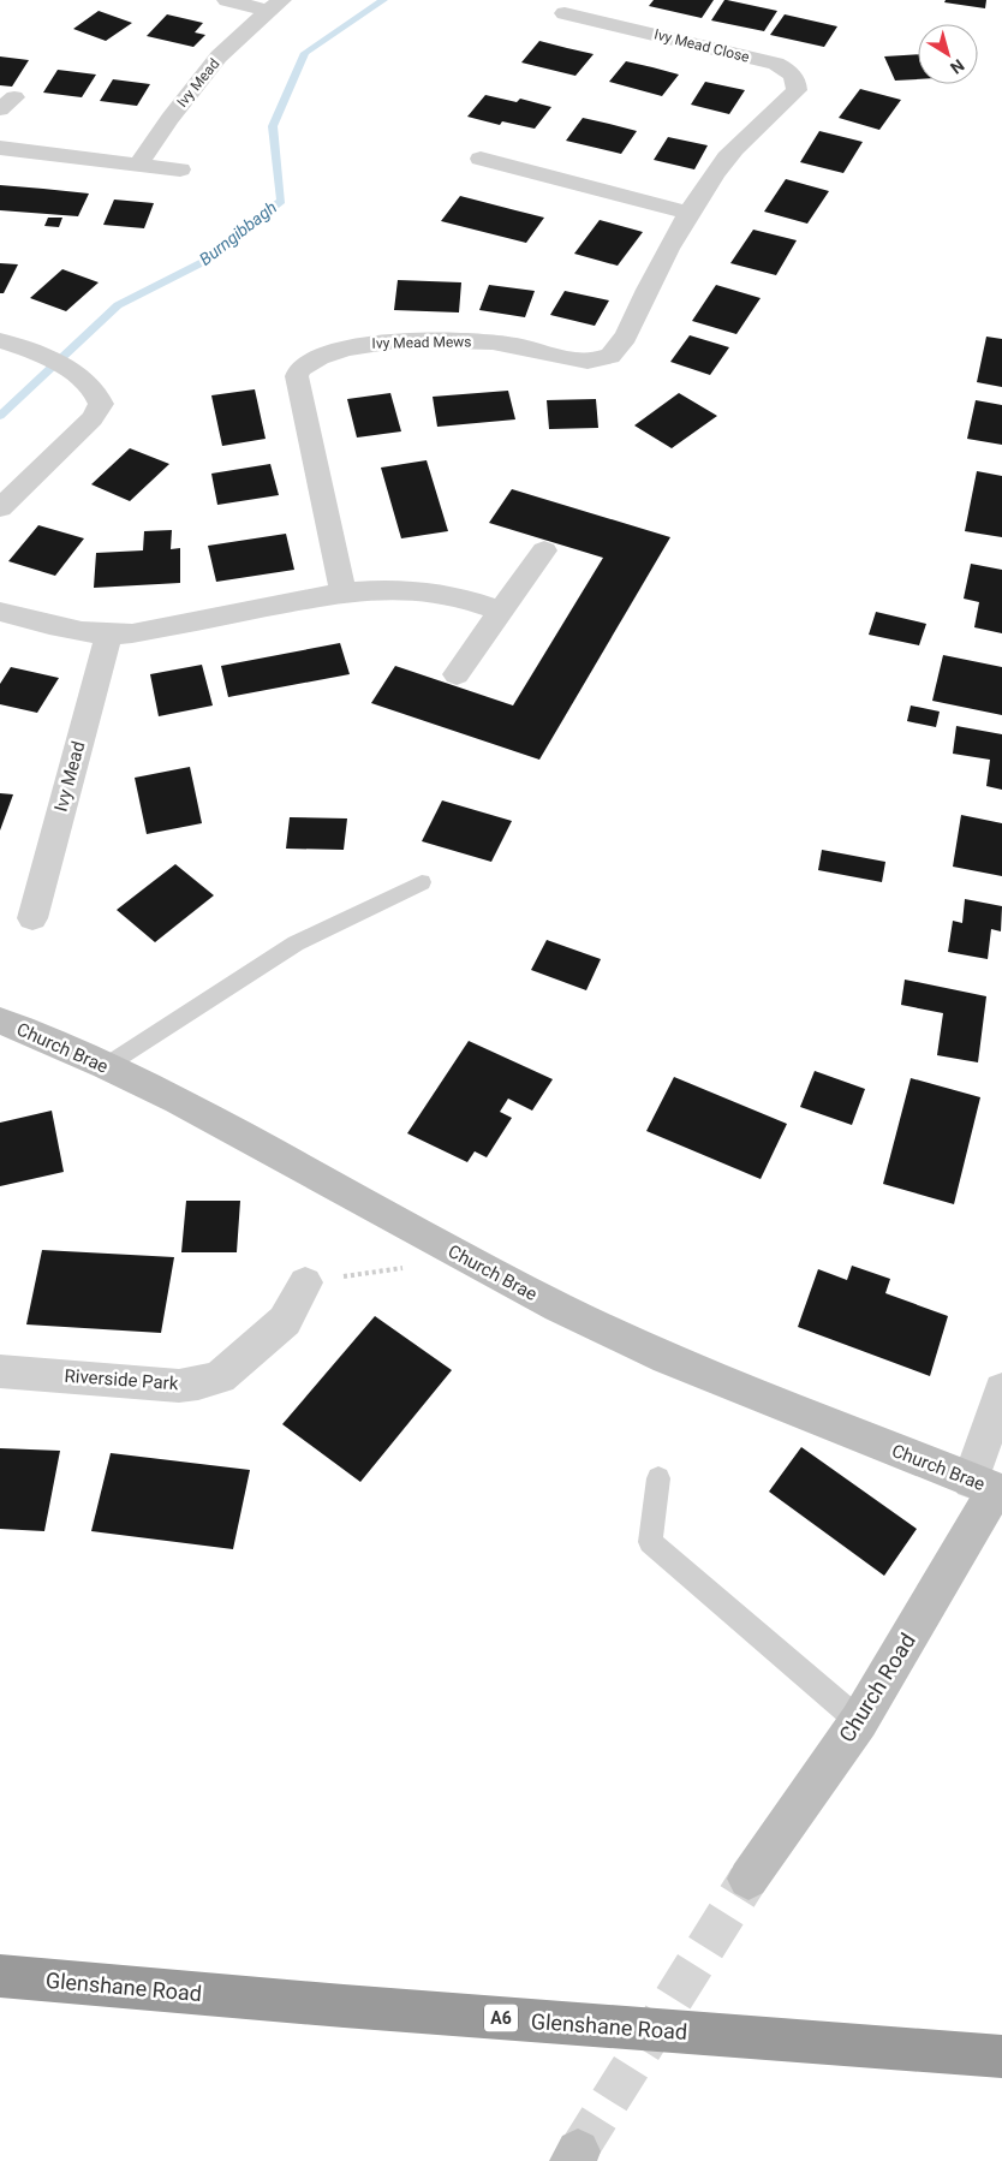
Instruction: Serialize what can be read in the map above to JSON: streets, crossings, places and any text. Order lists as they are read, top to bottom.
{
  "streets": {
    "highway": ["Glenshane Road", "A6"],
    "main road": ["Church Brae", "Church Road"],
    "street": [
      "Ivy Mead Close",
      "Ivy Mead",
      "Ivy Mead Mews",
      "Riverside Park"
    ]
  },
  "crossings": [
    ["Ivy Mead Close", "Ivy Mead Mews"],
    ["Church Brae", "Church Road"]
  ],
  "water": ["Burngibbagh"],
  "north": "bottom right"
}
